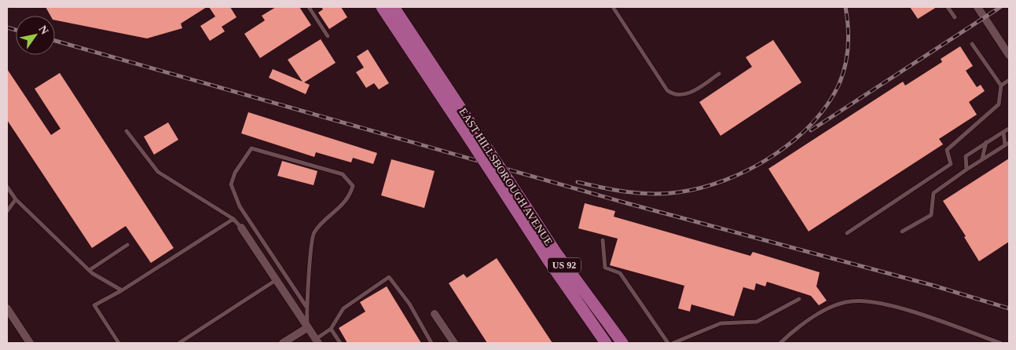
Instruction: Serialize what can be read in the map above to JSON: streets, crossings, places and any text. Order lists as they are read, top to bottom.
{
  "streets": {
    "main road": ["EAST HILLSBOROUGH AVENUE", "US 92"]
  },
  "north": "top right"
}
